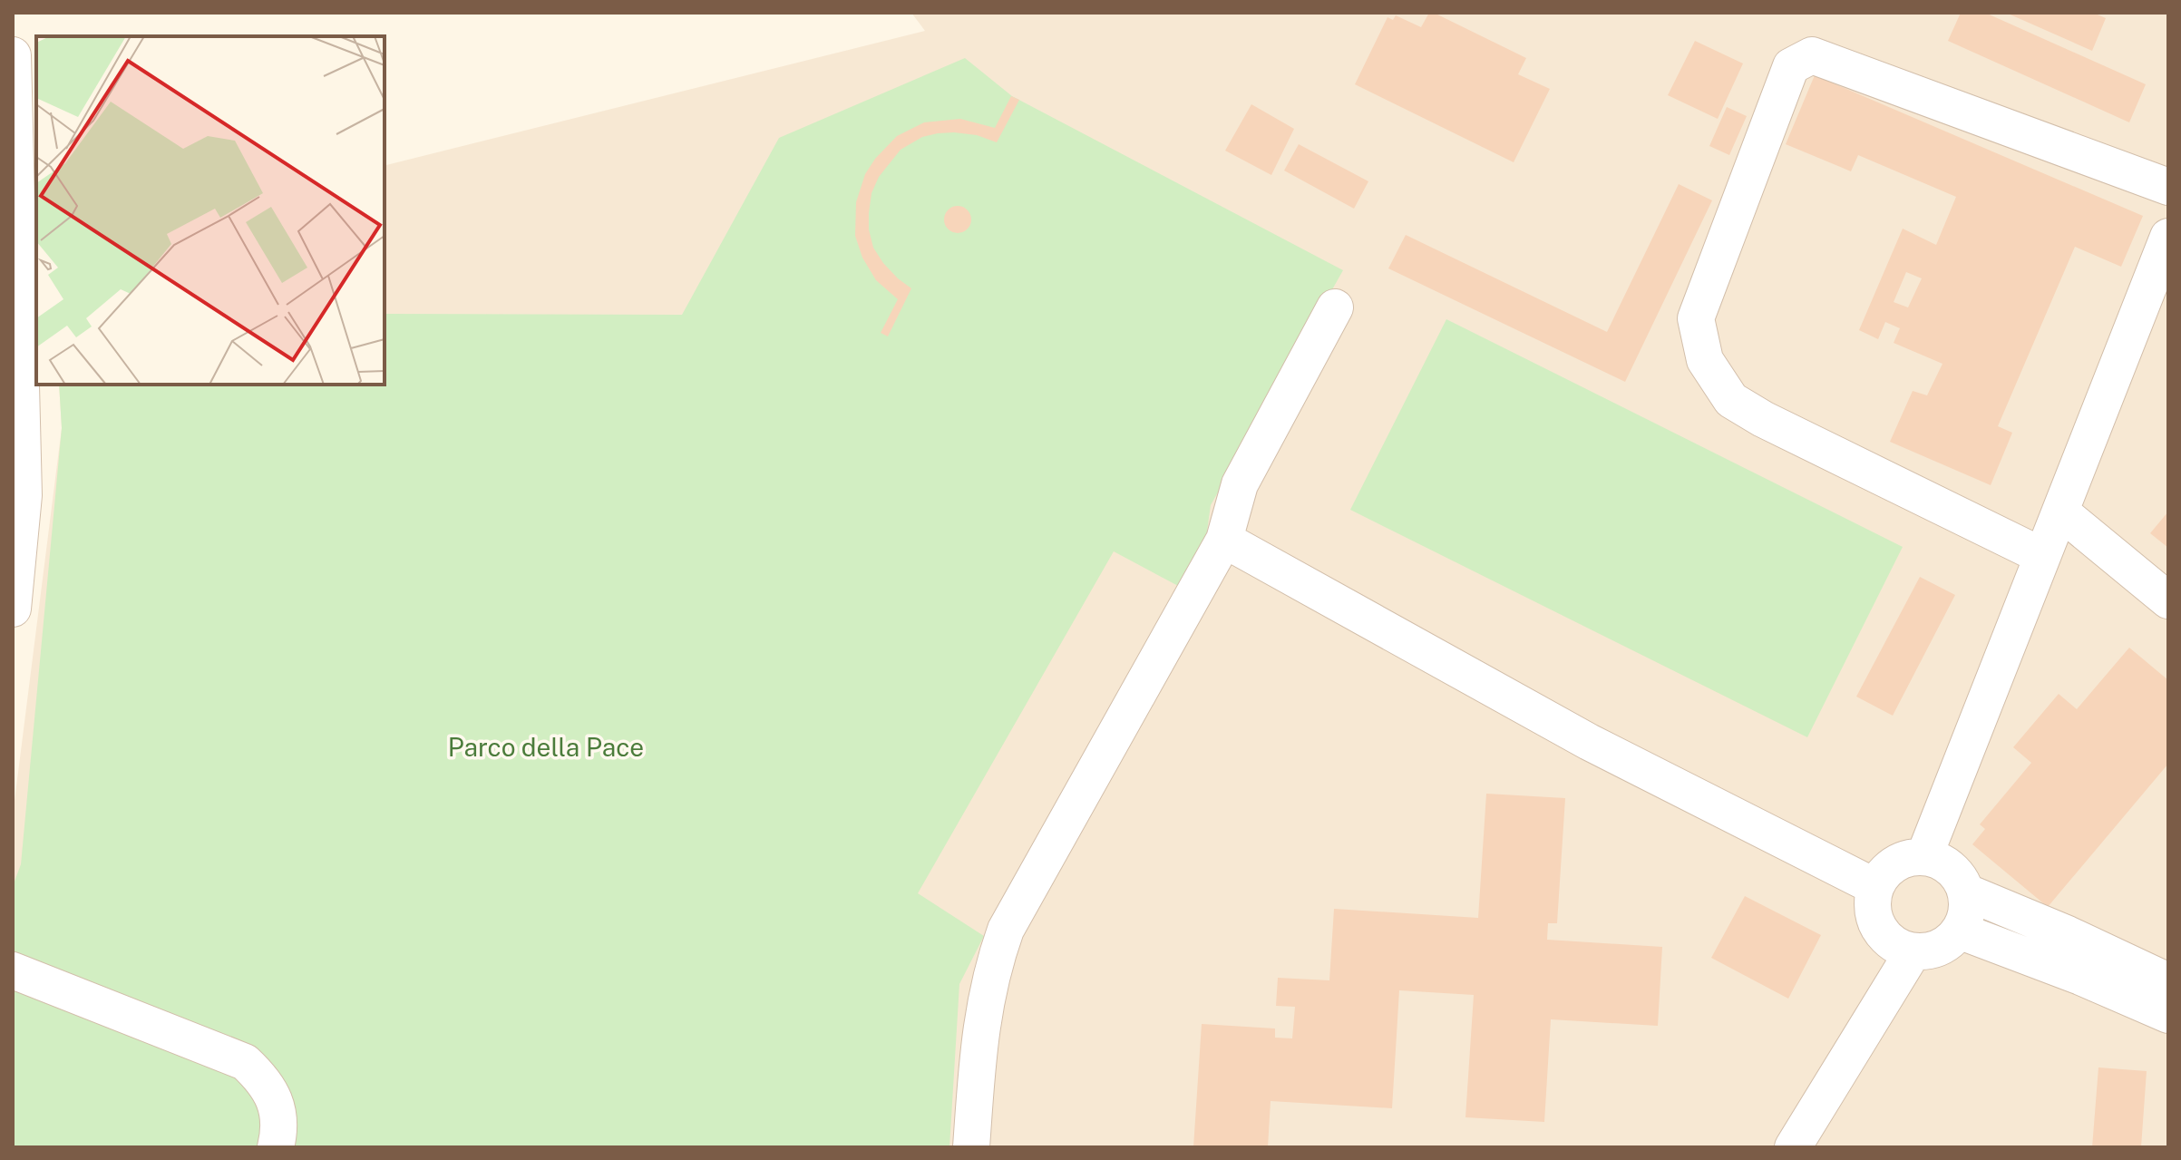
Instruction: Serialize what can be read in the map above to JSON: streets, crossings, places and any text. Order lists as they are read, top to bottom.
{
  "parks": ["Parco della Pace"]
}
